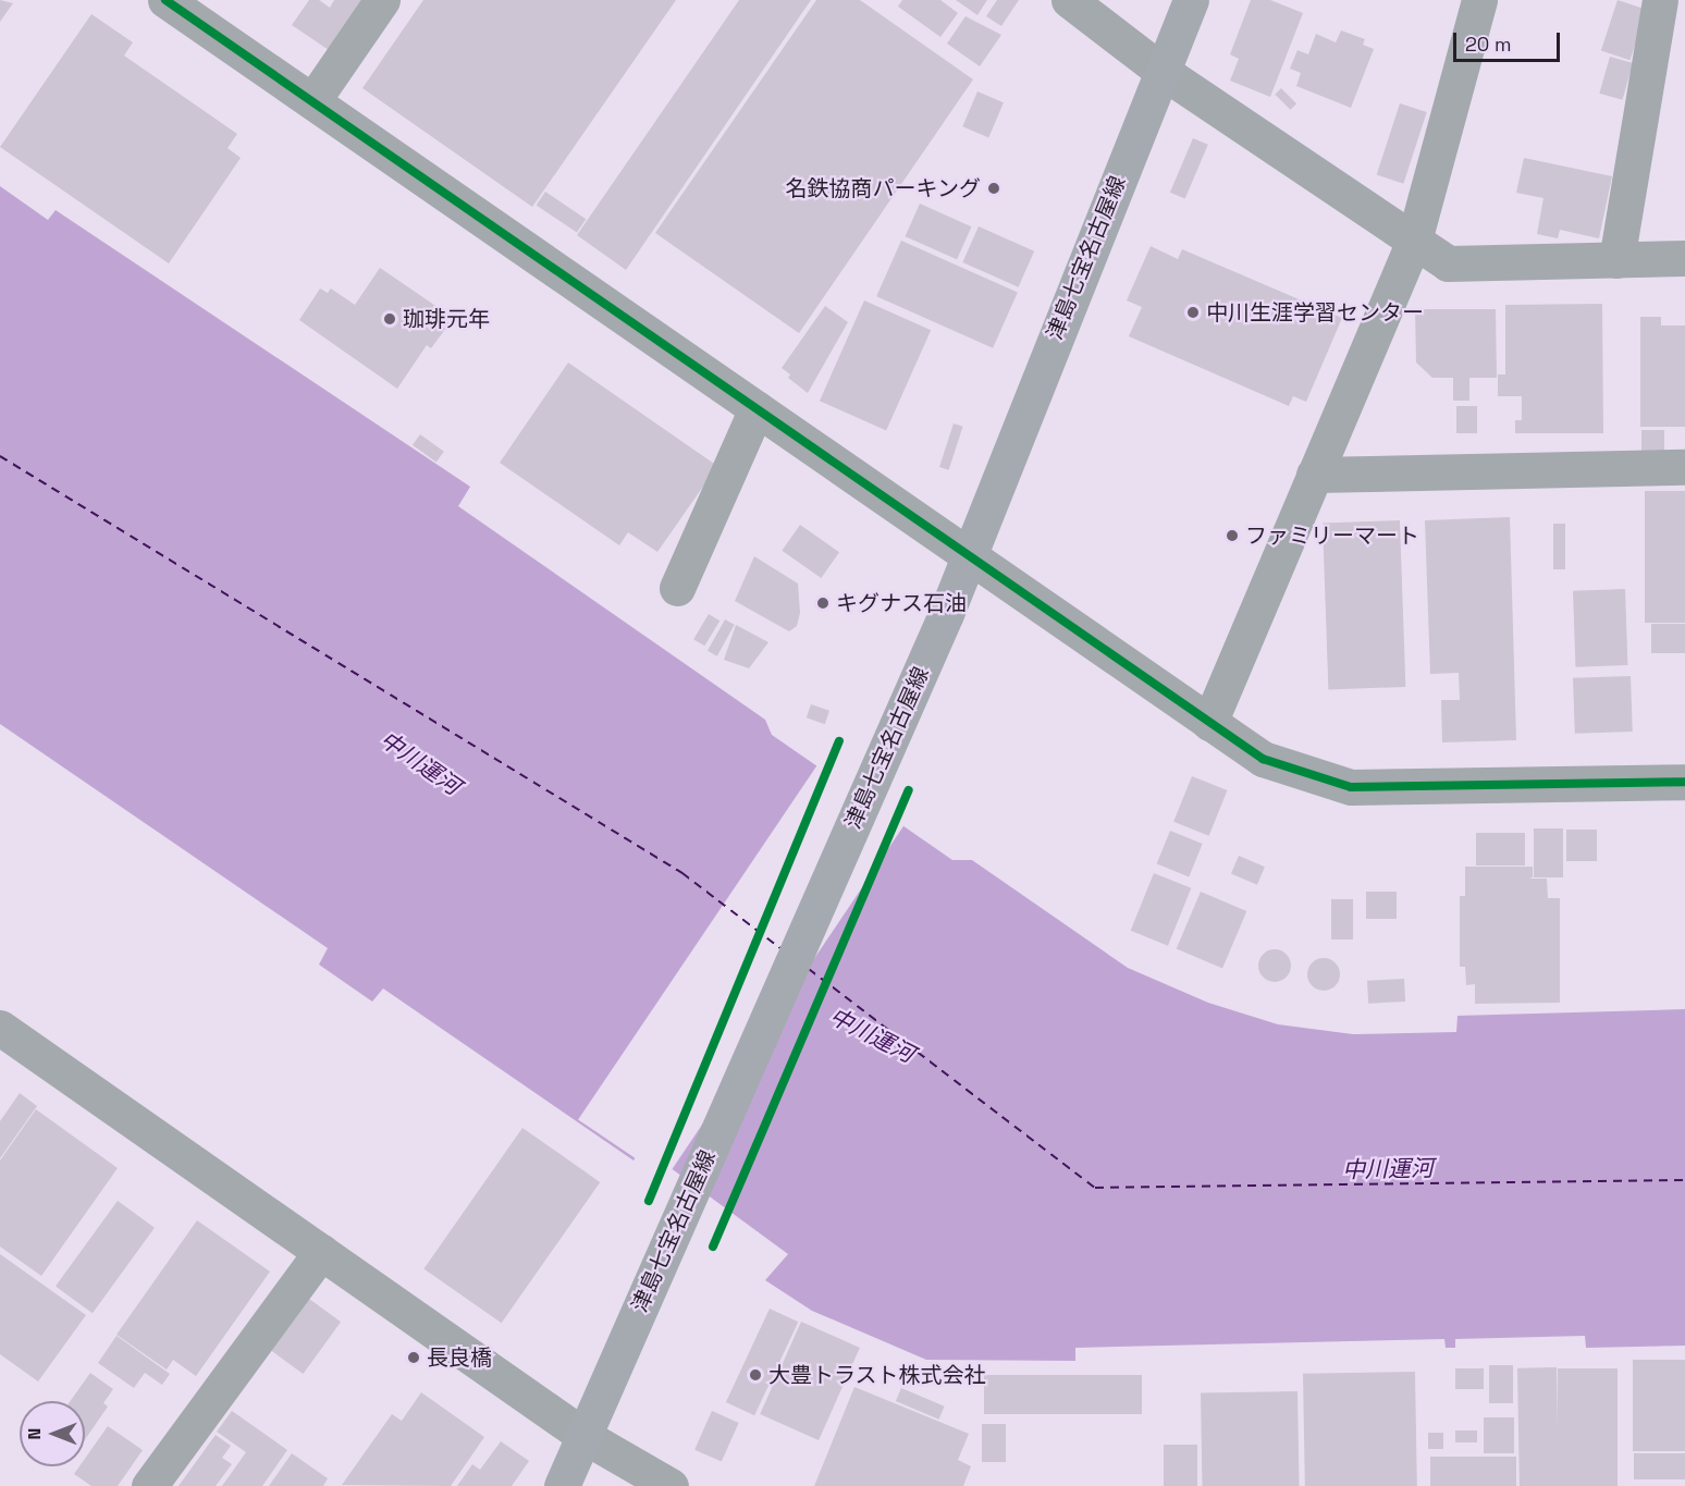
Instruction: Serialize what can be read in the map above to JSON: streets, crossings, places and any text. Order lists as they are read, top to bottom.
{
  "streets": {
    "main road": ["津島七宝名古屋線"]
  },
  "water": ["中川運河"],
  "places": [
    "名鉄協商パーキング",
    "中川生涯学習センター",
    "珈琲元年",
    "ファミリーマート",
    "キグナス石油",
    "長良橋",
    "大豊トラスト株式会社"
  ],
  "scale_bar": "20 m",
  "north": "left"
}
